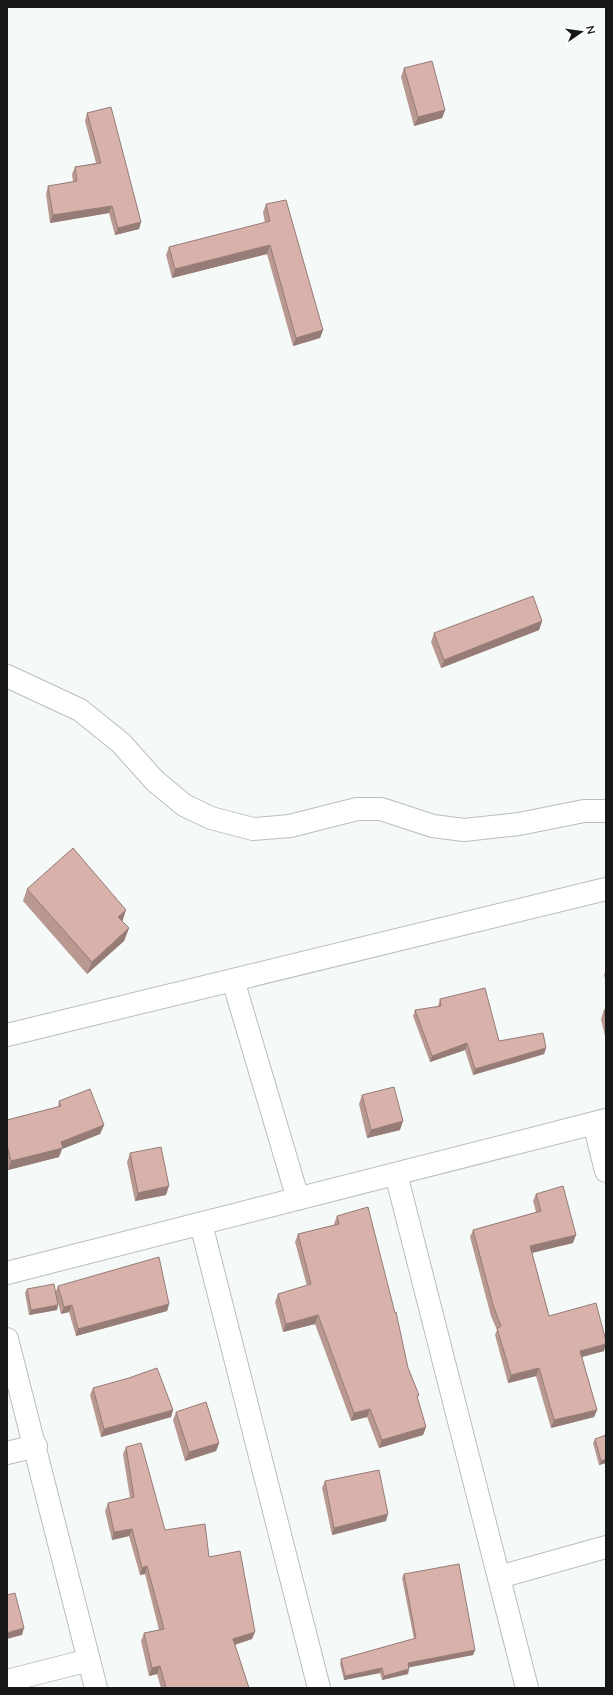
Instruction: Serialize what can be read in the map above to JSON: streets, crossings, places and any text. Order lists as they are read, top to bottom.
{
  "north": "right"
}
